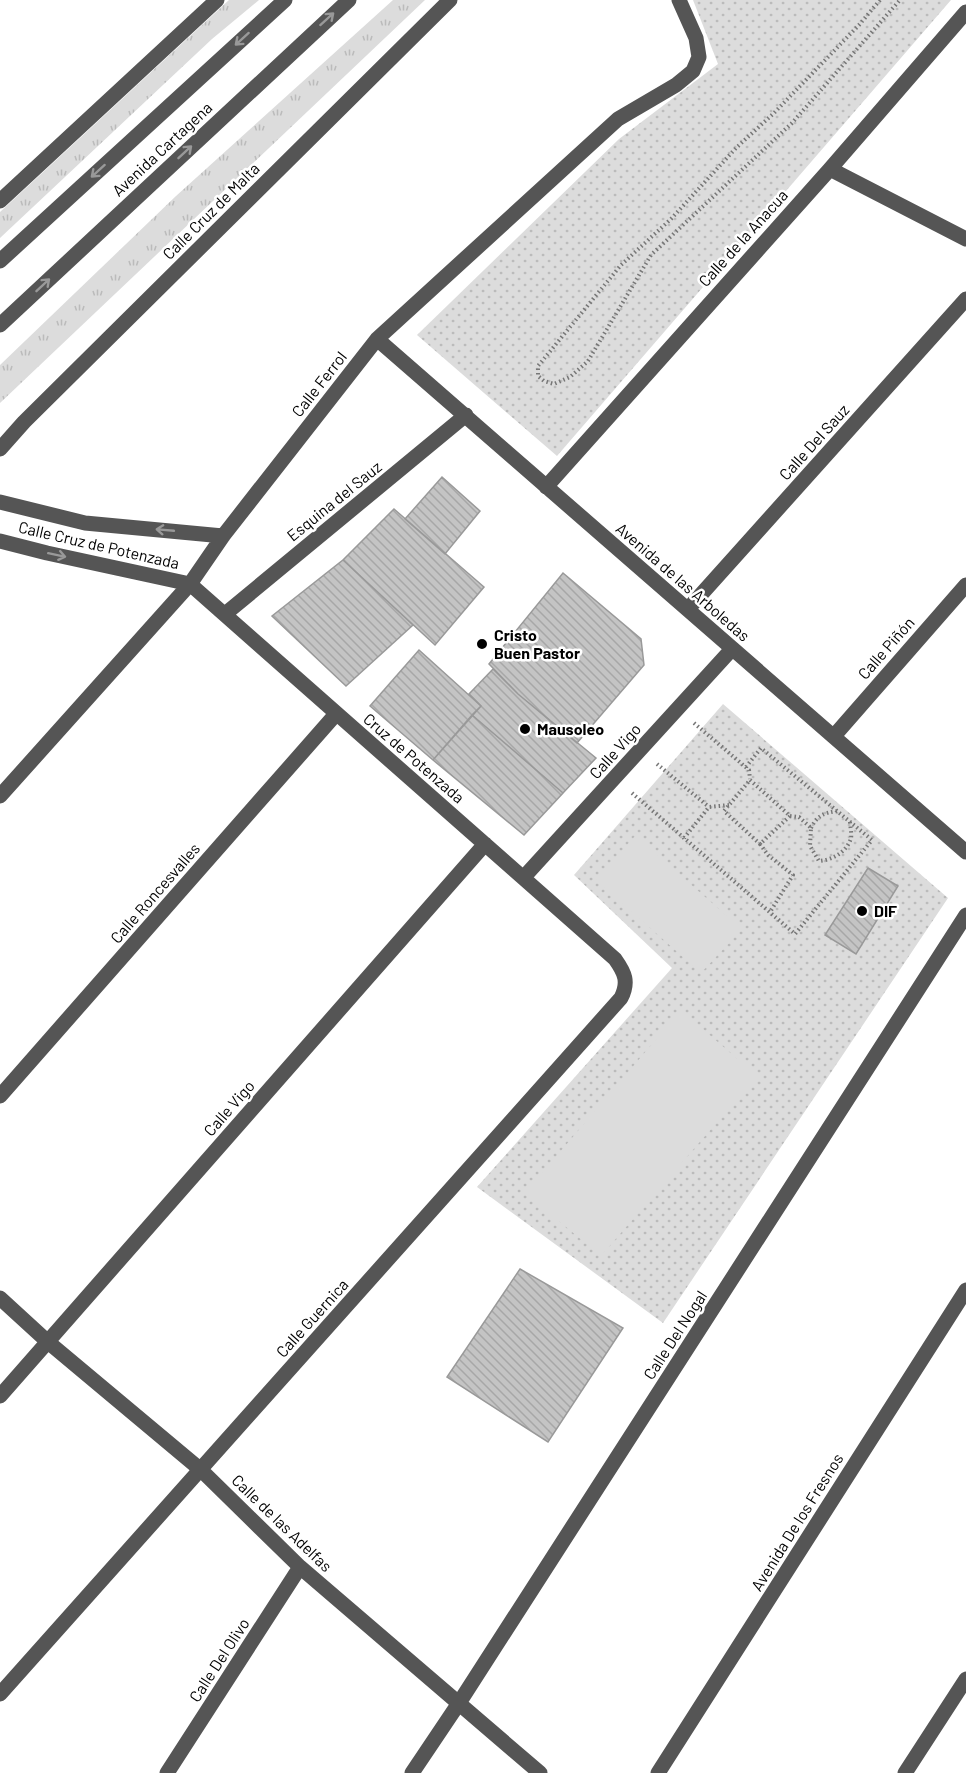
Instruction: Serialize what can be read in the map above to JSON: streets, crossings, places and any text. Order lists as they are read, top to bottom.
{
  "streets": {
    "street": [
      "Avenida Cartagena",
      "Calle Cruz de Malta",
      "Calle de la Anacua",
      "Calle Ferrol",
      "Calle Del Sauz",
      "Esquina del Sauz",
      "Calle Cruz de Potenzada",
      "Avenida de las Arboledas",
      "Calle Piñón",
      "Calle Vigo",
      "Cruz de Potenzada",
      "Calle Roncesvalles",
      "Calle Guernica",
      "Calle Del Nogal",
      "Avenida De los Fresnos",
      "Calle de las Adelfas",
      "Calle Del Olivo"
    ]
  },
  "crossings": [
    ["Calle de la Anacua", "Avenida de las Arboledas"],
    ["Calle Ferrol", "Calle Cruz de Potenzada"],
    ["Calle Ferrol", "Avenida de las Arboledas"],
    ["Calle Ferrol", "Cruz de Potenzada"],
    ["Calle Del Sauz", "Avenida de las Arboledas"],
    ["Esquina del Sauz", "Avenida de las Arboledas"],
    ["Esquina del Sauz", "Cruz de Potenzada"],
    ["Calle Cruz de Potenzada", "Cruz de Potenzada"],
    ["Avenida de las Arboledas", "Calle Piñón"],
    ["Avenida de las Arboledas", "Calle Vigo"],
    ["Calle Vigo", "Cruz de Potenzada"],
    ["Calle Vigo", "Calle de las Adelfas"],
    ["Cruz de Potenzada", "Calle Roncesvalles"],
    ["Cruz de Potenzada", "Calle Guernica"],
    ["Calle Guernica", "Calle de las Adelfas"],
    ["Calle Del Nogal", "Calle de las Adelfas"],
    ["Calle de las Adelfas", "Calle Del Olivo"]
  ],
  "places": ["Cristo Buen Pastor", "Mausoleo", "DIF"]
}
